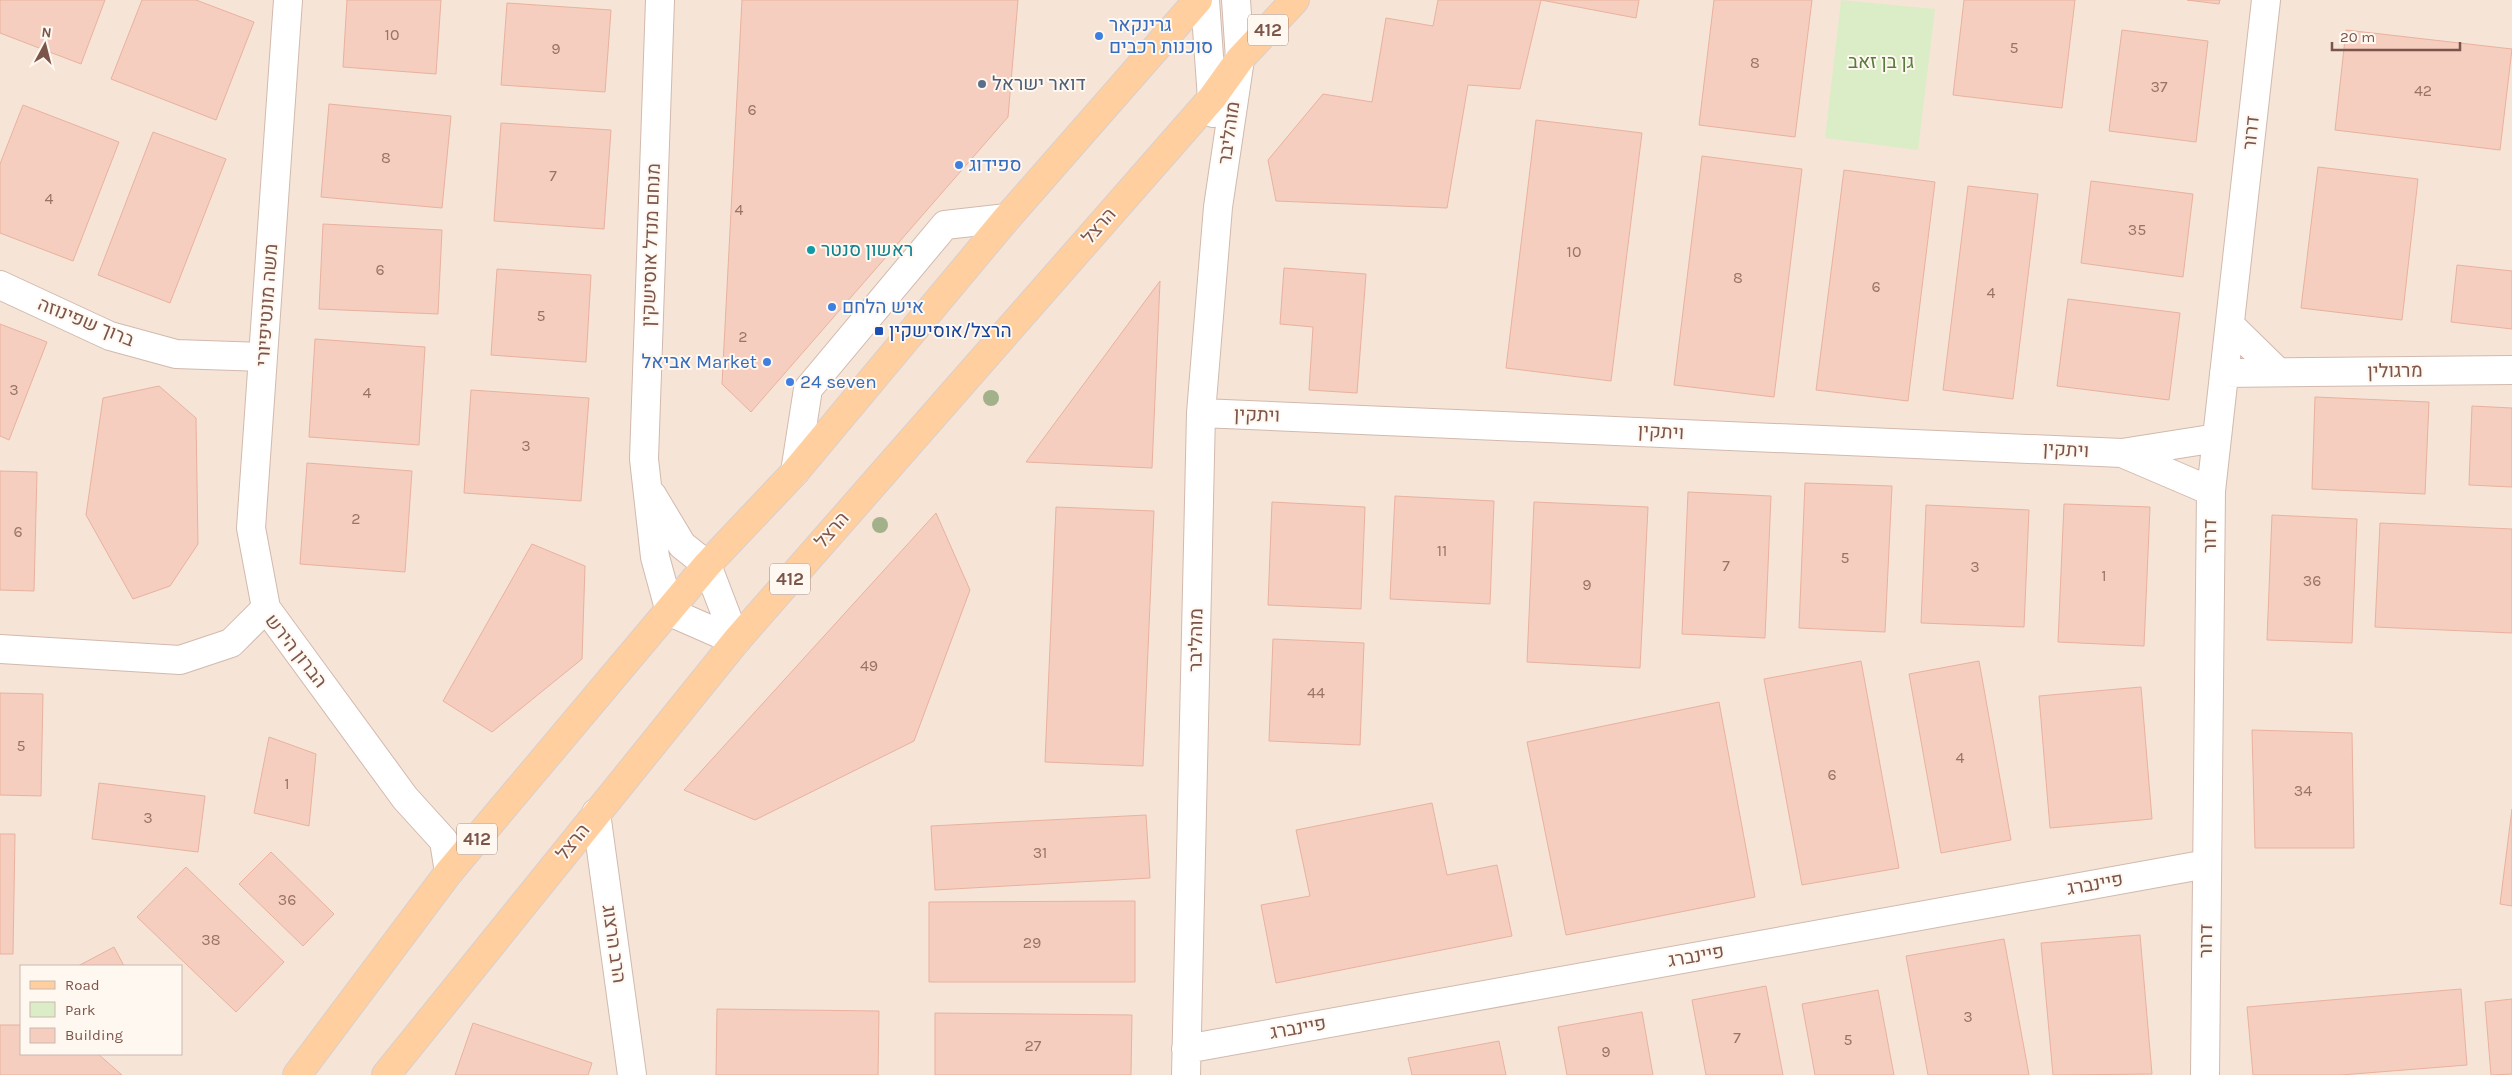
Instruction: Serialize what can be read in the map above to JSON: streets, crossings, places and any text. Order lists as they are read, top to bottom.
{
  "streets": {
    "main road": ["412", "הרצל"],
    "street": [
      "מוהליבר",
      "דרור",
      "מנחם מנדל אוסישקין",
      "משה מונטיפיורי",
      "ברוך שפינוזה",
      "מרגולין",
      "ויתקין",
      "הברון הירש",
      "פיינברג",
      "הרב הרצוג"
    ]
  },
  "crossings": [
    ["412", "מנחם מנדל אוסישקין"],
    ["412", "הברון הירש"],
    ["מוהליבר", "הרצל"],
    ["מוהליבר", "ויתקין"],
    ["מוהליבר", "פיינברג"],
    ["דרור", "מרגולין"],
    ["דרור", "ויתקין"],
    ["דרור", "פיינברג"],
    ["הרצל", "הרב הרצוג"],
    ["משה מונטיפיורי", "ברוך שפינוזה"],
    ["משה מונטיפיורי", "הברון הירש"]
  ],
  "parks": ["גן בן זאב"],
  "places": {
    "other": [
      "גרינקאר סוכנות רכבים",
      "דואר ישראל",
      "ספידוג",
      "ראשון סנטר",
      "איש הלחם",
      "אביאל Market",
      "24 seven"
    ],
    "transit": ["הרצל/אוסישקין"]
  },
  "house_numbers": [
    "10",
    "5",
    "9",
    "8",
    "37",
    "42",
    "6",
    "8",
    "7",
    "4",
    "4",
    "35",
    "10",
    "6",
    "8",
    "6",
    "4",
    "5",
    "2",
    "3",
    "4",
    "3",
    "2",
    "6",
    "11",
    "5",
    "7",
    "3",
    "1",
    "36",
    "9",
    "49",
    "44",
    "5",
    "4",
    "6",
    "1",
    "34",
    "3",
    "31",
    "36",
    "38",
    "29",
    "3",
    "7",
    "5",
    "27",
    "9"
  ],
  "legend": ["Road", "Park", "Building"],
  "scale_bar": "20 m",
  "north": "top"
}
